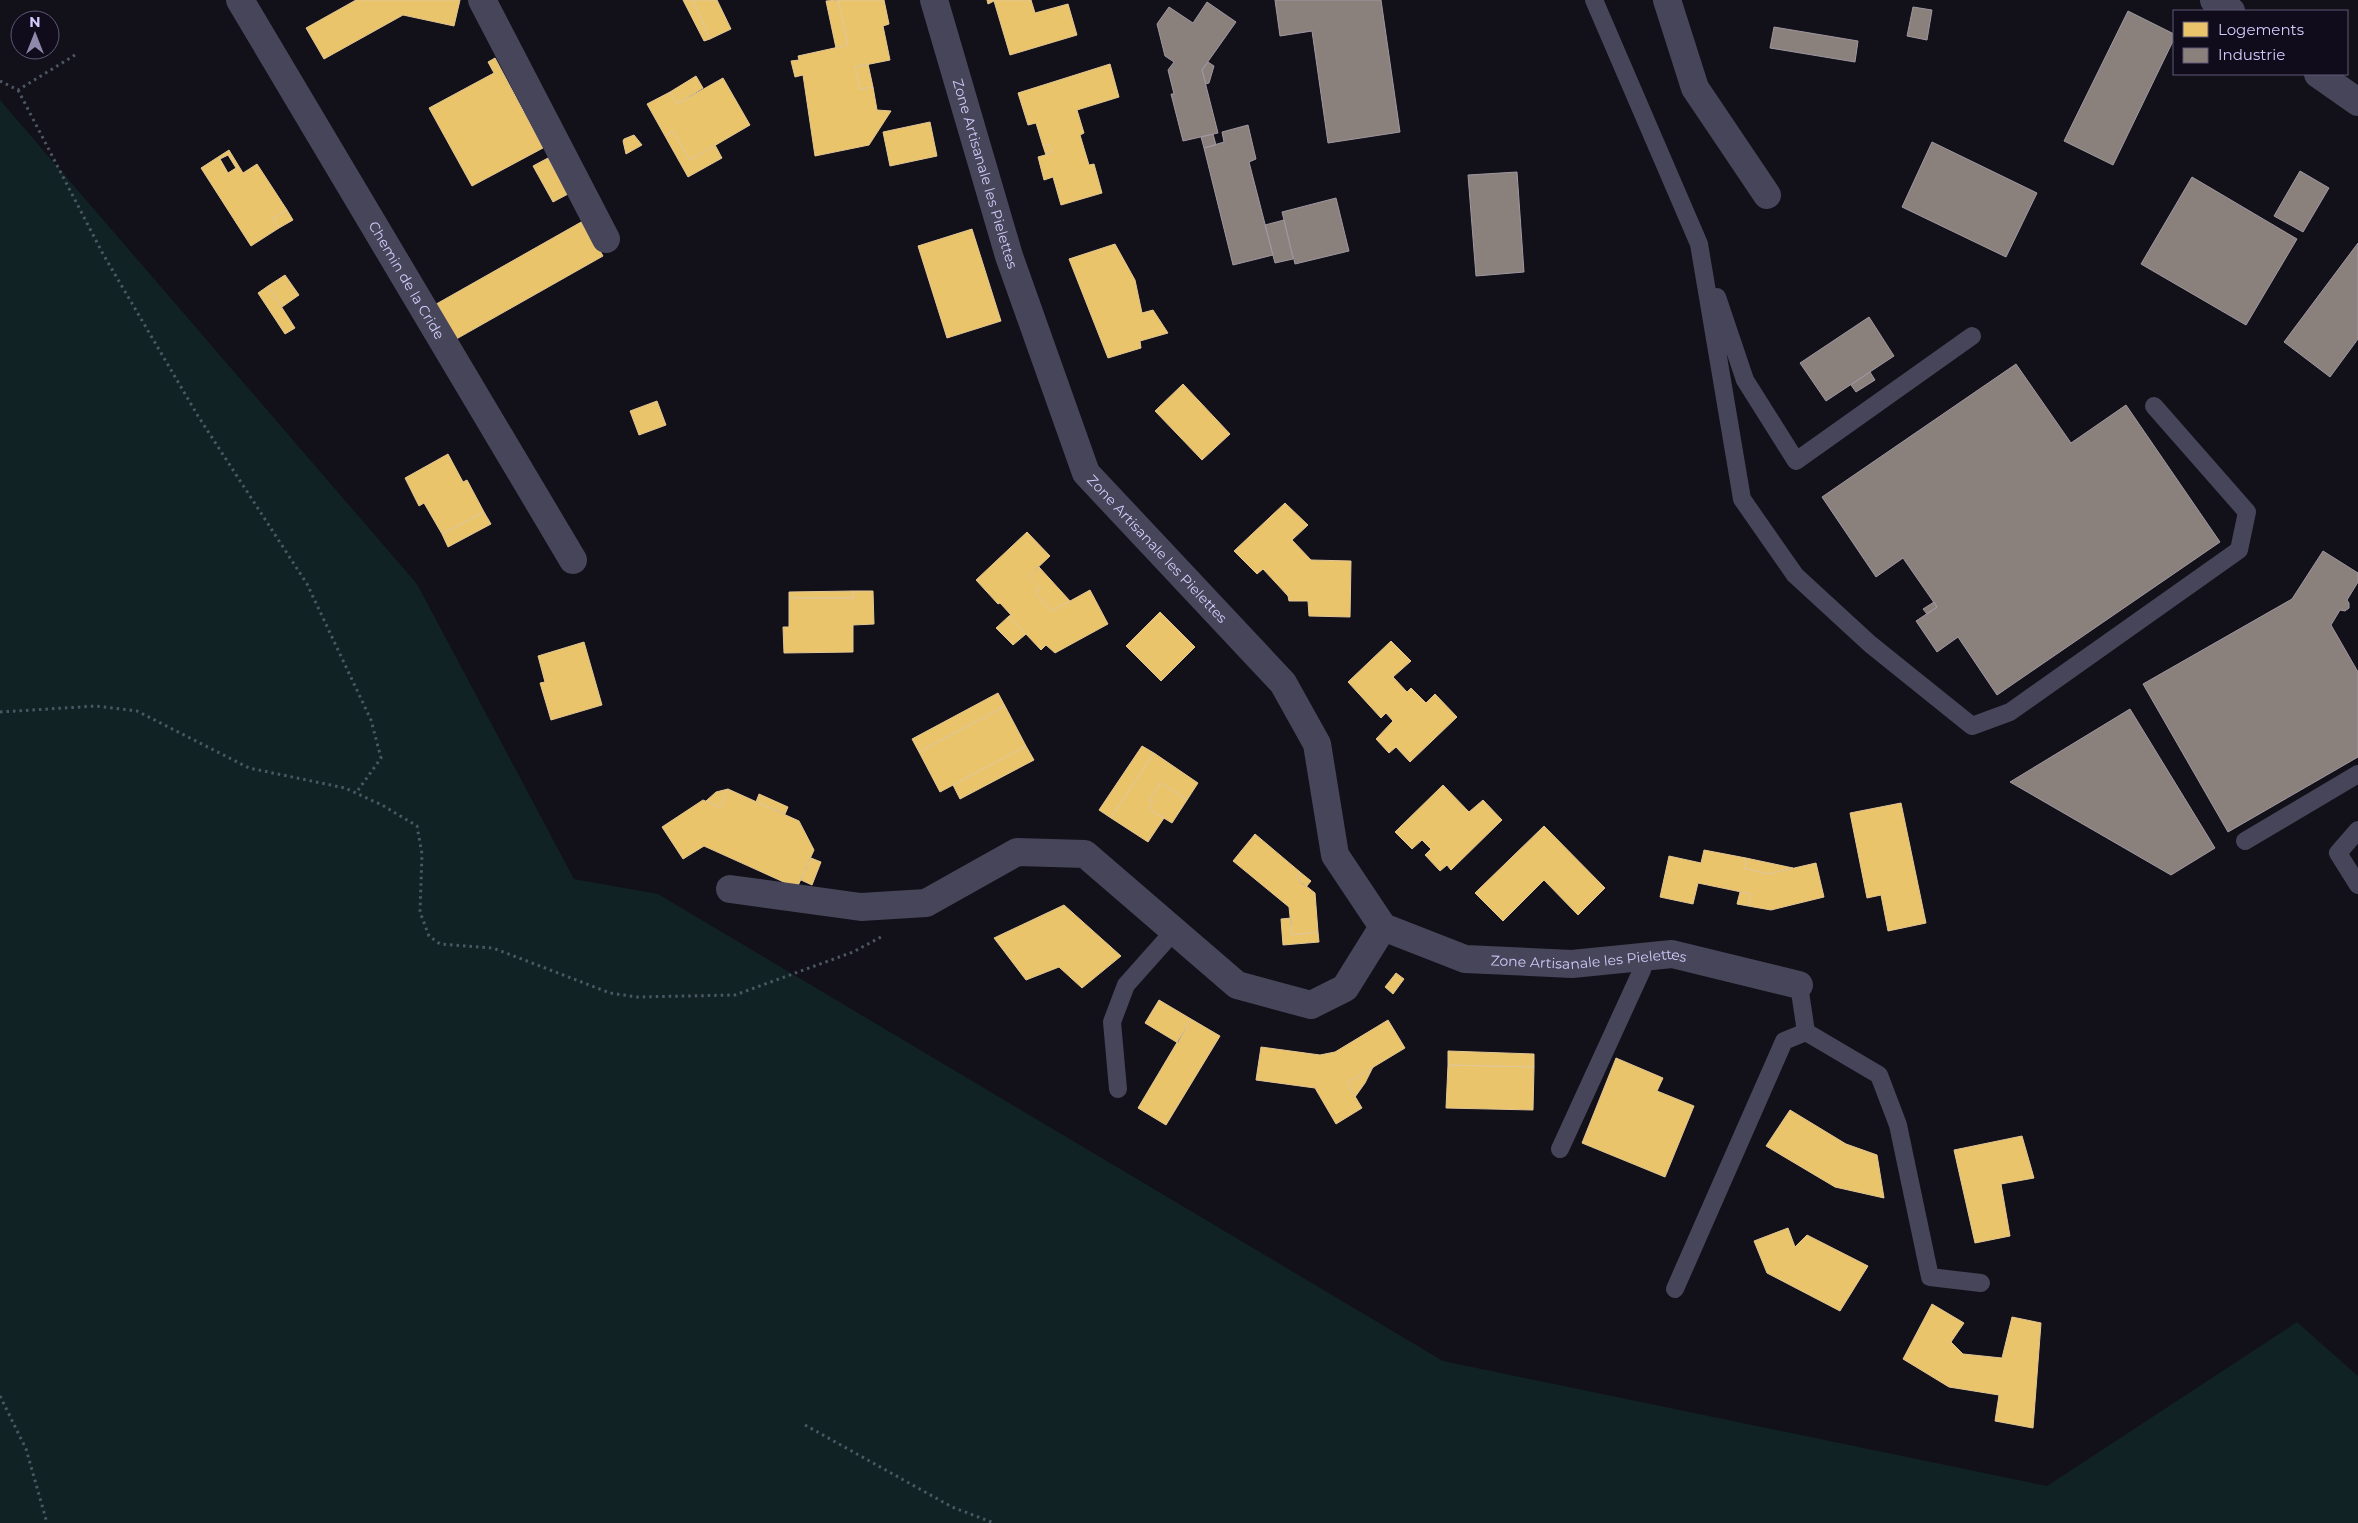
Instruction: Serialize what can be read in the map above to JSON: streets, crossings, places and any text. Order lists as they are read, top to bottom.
{
  "streets": {
    "street": ["Zone Artisanale les Pielettes", "Chemin de la Cride"]
  },
  "legend": ["Logements", "Industrie"],
  "north": "top"
}
